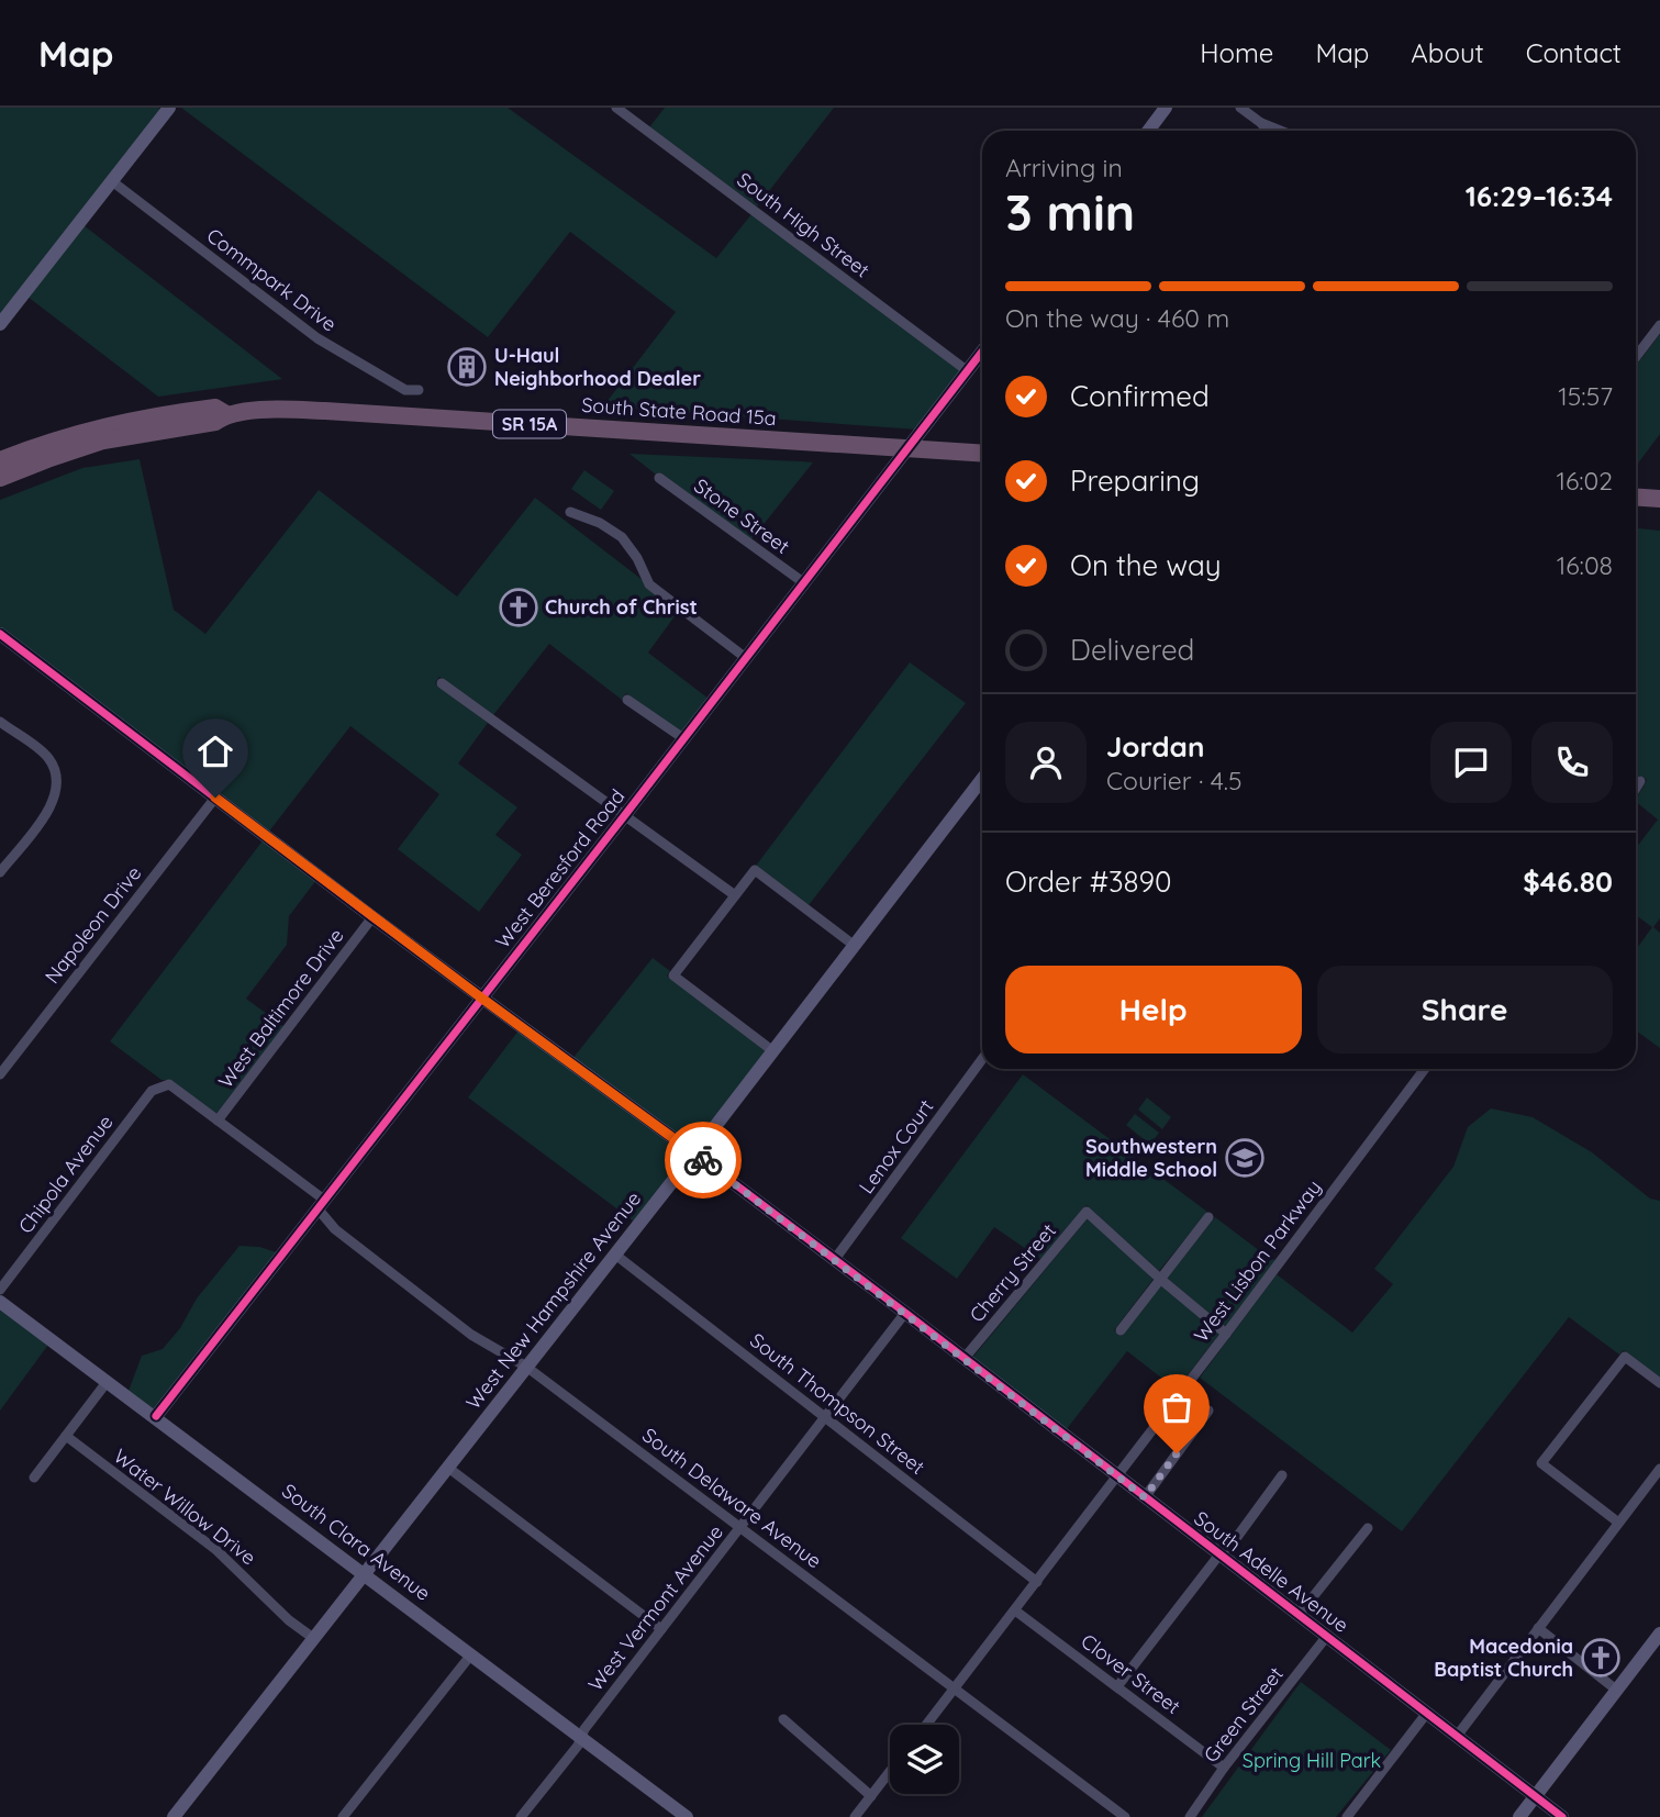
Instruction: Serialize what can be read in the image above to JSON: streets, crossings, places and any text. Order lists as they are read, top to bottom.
{
  "streets": {
    "highway": ["South State Road 15a", "SR 15A"],
    "street": [
      "South High Street",
      "Commpark Drive",
      "Stone Street",
      "West Beresford Road",
      "Napoleon Drive",
      "West Baltimore Drive",
      "Lenox Court",
      "Chipola Avenue",
      "West Lisbon Parkway",
      "Cherry Street",
      "West New Hampshire Avenue",
      "South Thompson Street",
      "South Delaware Avenue",
      "Water Willow Drive",
      "South Clara Avenue",
      "South Adelle Avenue",
      "West Vermont Avenue",
      "Clover Street",
      "Green Street"
    ]
  },
  "crossings": [
    ["South High Street", "West Beresford Road"],
    ["South State Road 15a", "West Beresford Road"],
    ["Stone Street", "West Beresford Road"],
    ["West Beresford Road", "South Delaware Avenue"],
    ["West Beresford Road", "South Clara Avenue"],
    ["West Beresford Road", "South Adelle Avenue"],
    ["Napoleon Drive", "South Adelle Avenue"],
    ["West Baltimore Drive", "South Delaware Avenue"],
    ["West Baltimore Drive", "South Adelle Avenue"],
    ["Lenox Court", "South Adelle Avenue"],
    ["Chipola Avenue", "South Delaware Avenue"],
    ["West Lisbon Parkway", "South Thompson Street"],
    ["West Lisbon Parkway", "South Delaware Avenue"],
    ["West Lisbon Parkway", "South Adelle Avenue"],
    ["West Lisbon Parkway", "Clover Street"],
    ["Cherry Street", "South Adelle Avenue"],
    ["West New Hampshire Avenue", "South Thompson Street"],
    ["West New Hampshire Avenue", "South Delaware Avenue"],
    ["West New Hampshire Avenue", "Water Willow Drive"],
    ["West New Hampshire Avenue", "South Clara Avenue"],
    ["West New Hampshire Avenue", "South Adelle Avenue"],
    ["South Thompson Street", "West Vermont Avenue"],
    ["South Delaware Avenue", "West Vermont Avenue"],
    ["South Clara Avenue", "West Vermont Avenue"],
    ["South Adelle Avenue", "West Vermont Avenue"],
    ["South Adelle Avenue", "Green Street"],
    ["Clover Street", "Green Street"]
  ],
  "parks": ["Spring Hill Park"],
  "places": {
    "building": ["U-Haul Neighborhood Dealer"],
    "church": ["Church of Christ", "Macedonia Baptist Church"],
    "school or university": ["Southwestern Middle School"]
  },
  "page": {
    "header": "Map",
    "nav": [
      "Home",
      "Map",
      "About",
      "Contact"
    ],
    "heading": ["3 min", "Arriving in", "16:29–16:34"],
    "panel": [
      "Jordan",
      "Courier · 4.5",
      "Order #3890",
      "$46.80"
    ],
    "bar": "On the way · 460 m",
    "list": [
      ["Confirmed", "15:57"],
      ["Preparing", "16:02"],
      ["On the way", "16:08"],
      "Delivered"
    ],
    "buttons": ["Help", "Share"]
  }
}
